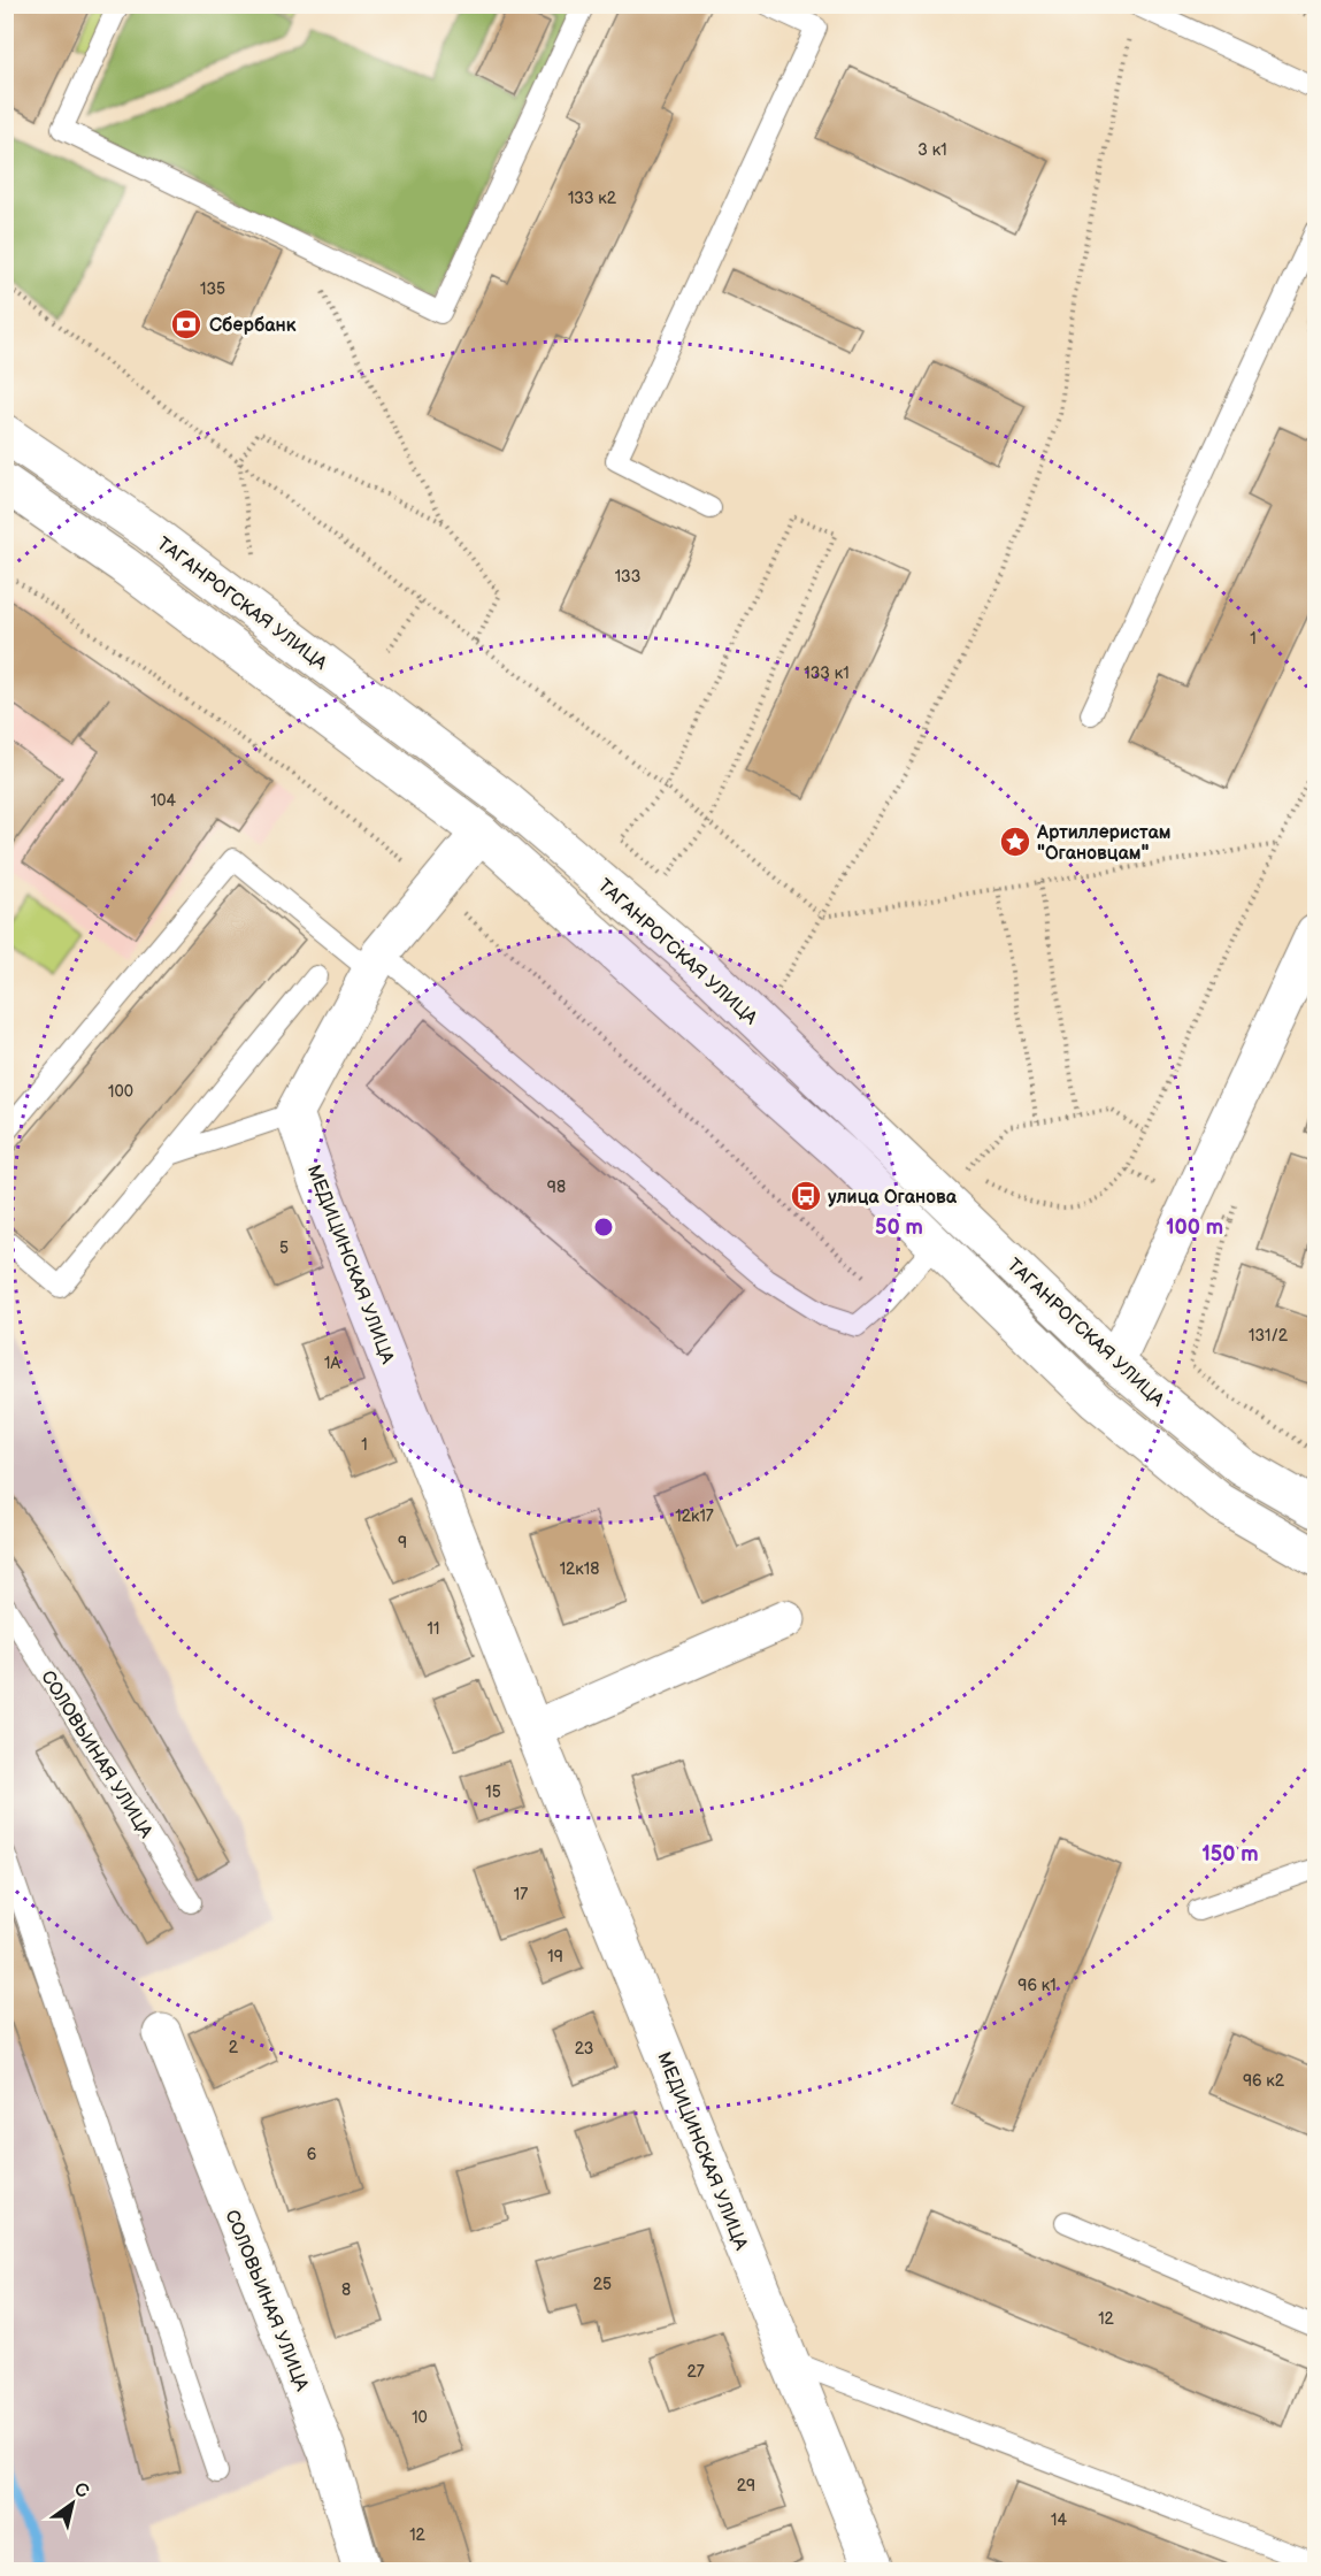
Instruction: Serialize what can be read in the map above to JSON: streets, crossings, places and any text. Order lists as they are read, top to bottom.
{
  "streets": {
    "main road": ["ТАГАНРОГСКАЯ УЛИЦА", "МЕДИЦИНСКАЯ УЛИЦА", "СОЛОВЬИНАЯ УЛИЦА"]
  },
  "places": {
    "bank": ["Сбербанк"],
    "place": ["Артиллеристам \"Огановцам\""],
    "bus stop": ["улица Оганова"]
  },
  "house_numbers": [
    "3 к1",
    "133 к2",
    "135",
    "133",
    "1",
    "133 к1",
    "104",
    "100",
    "98",
    "5",
    "131/2",
    "1А",
    "1",
    "12к17",
    "9",
    "12к18",
    "11",
    "15",
    "17",
    "19",
    "96 к1",
    "2",
    "23",
    "96 к2",
    "6",
    "25",
    "8",
    "12",
    "27",
    "10",
    "29",
    "14",
    "12"
  ],
  "north": "top right",
  "rings": ["50 m", "100 m", "150 m"]
}
